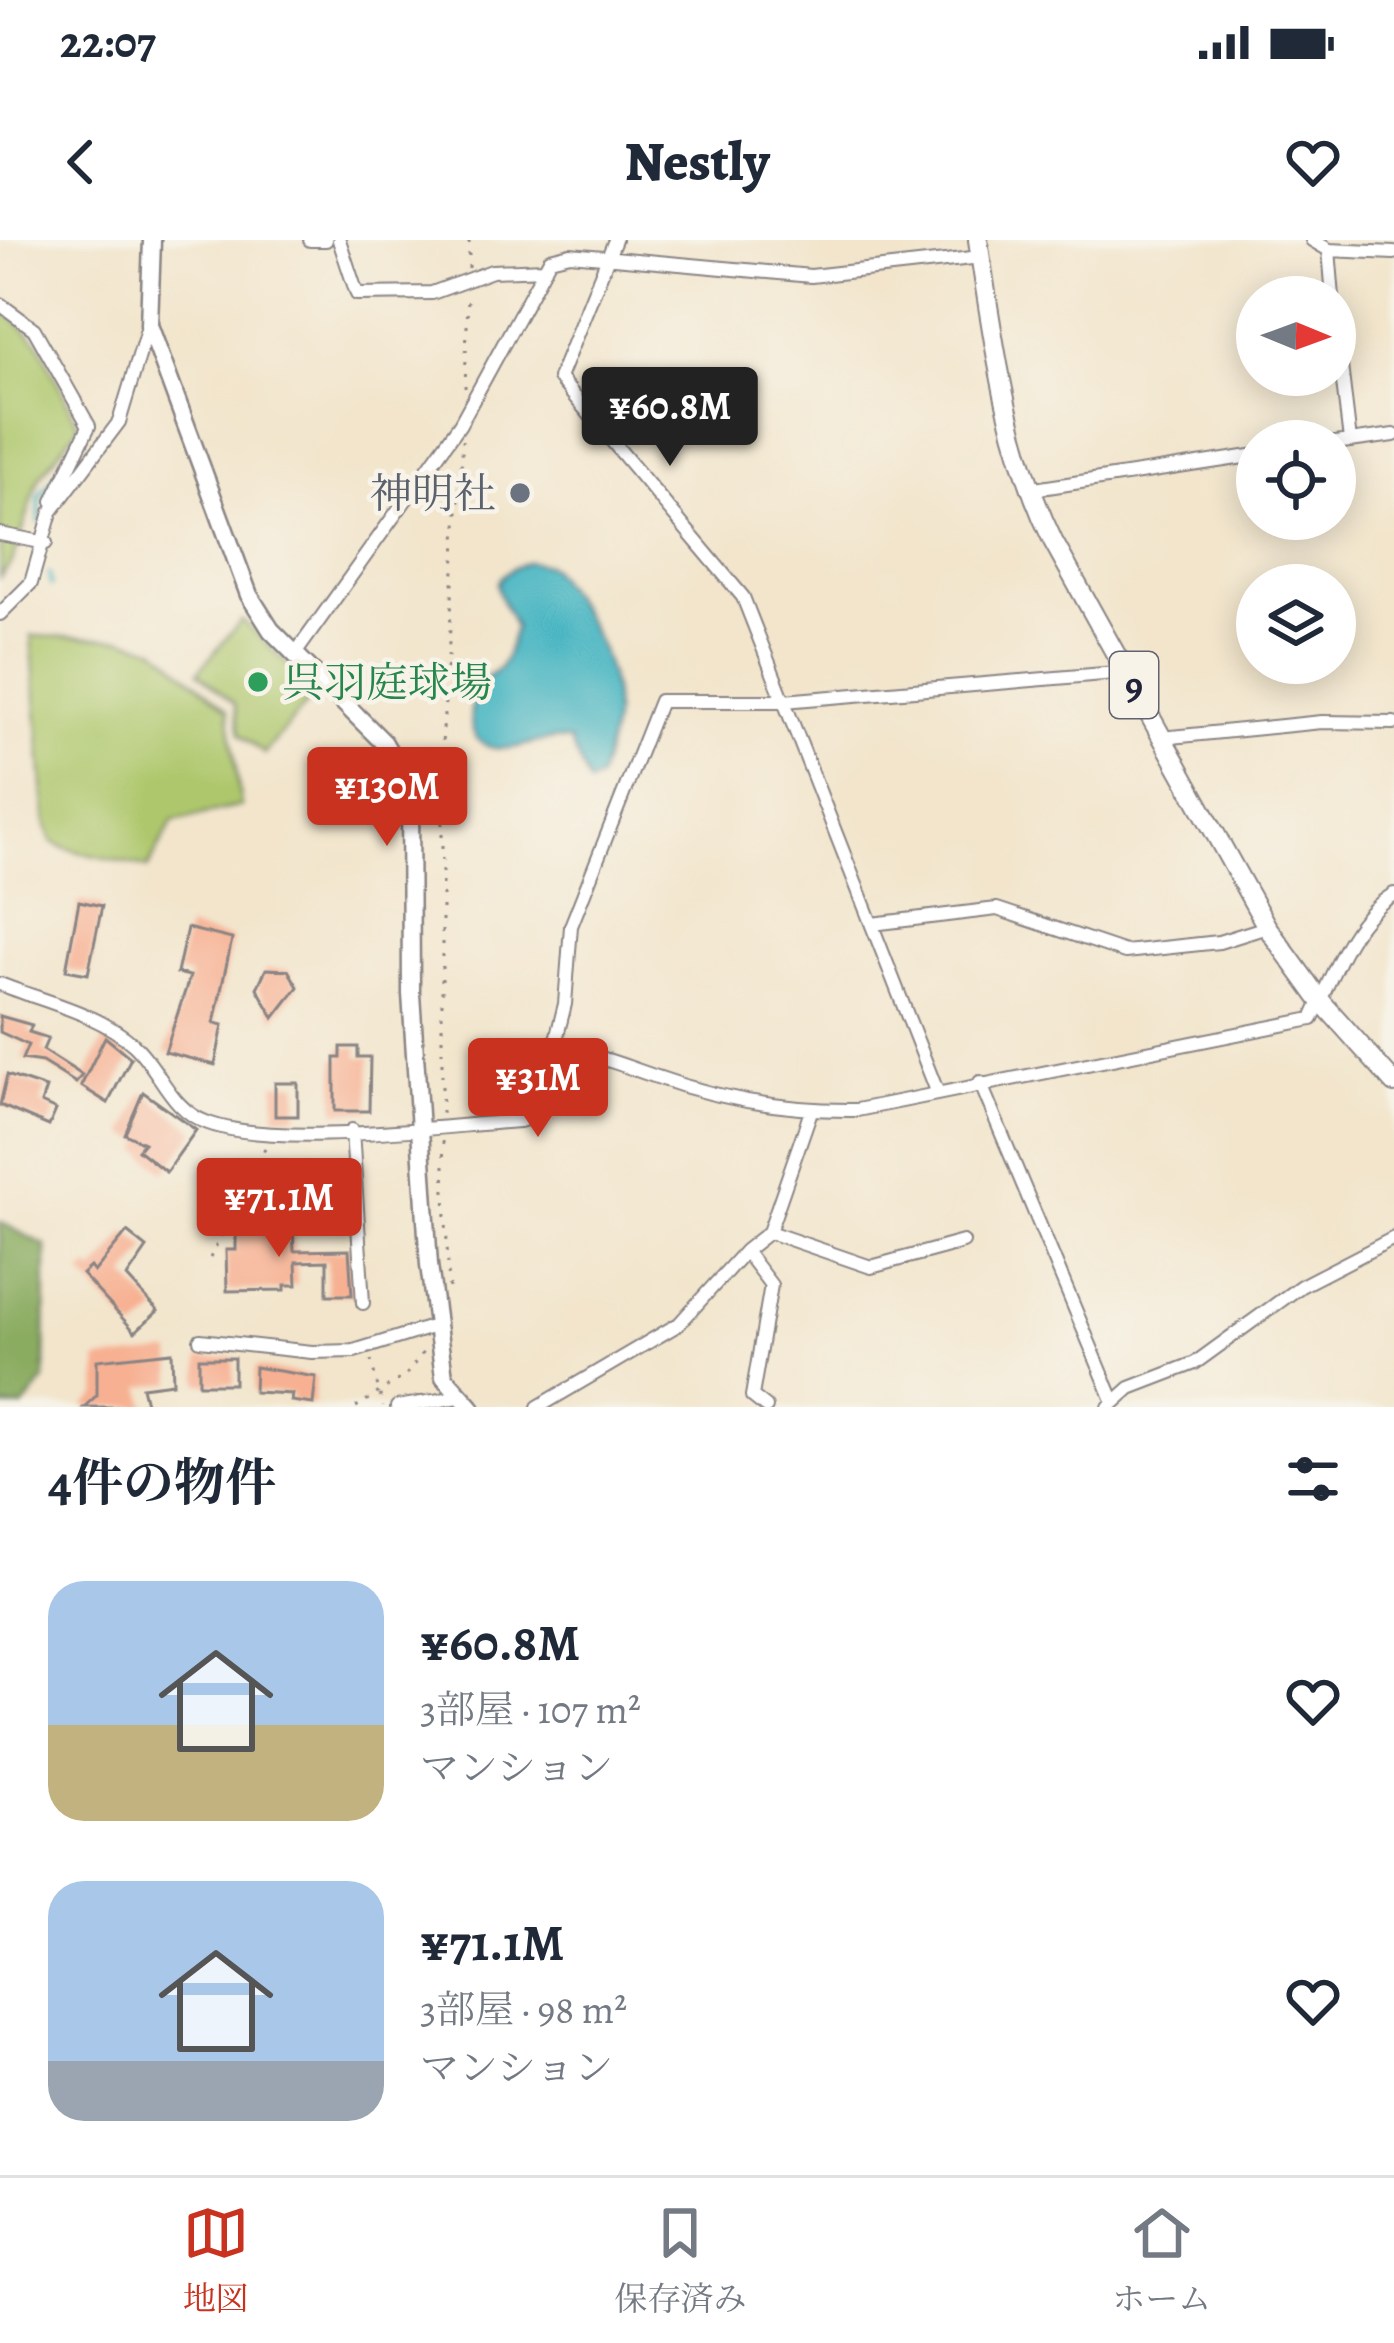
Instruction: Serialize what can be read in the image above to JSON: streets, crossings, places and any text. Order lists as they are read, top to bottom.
{
  "streets": {
    "main road": ["9"]
  },
  "places": ["神明社", "呉羽庭球場"],
  "north": "right",
  "page": {
    "status": "22:07",
    "header": "Nestly",
    "price": [
      "¥60.8M",
      "¥130M",
      "¥31M",
      "¥71.1M"
    ],
    "heading": "4件の物件",
    "list": [
      {
        "name": "¥60.8M",
        "note": "3部屋 · 107 m² · マンション"
      },
      {
        "name": "¥71.1M",
        "note": "3部屋 · 98 m² · マンション"
      }
    ],
    "tabs": ["地図", "保存済み", "ホーム"]
  }
}
